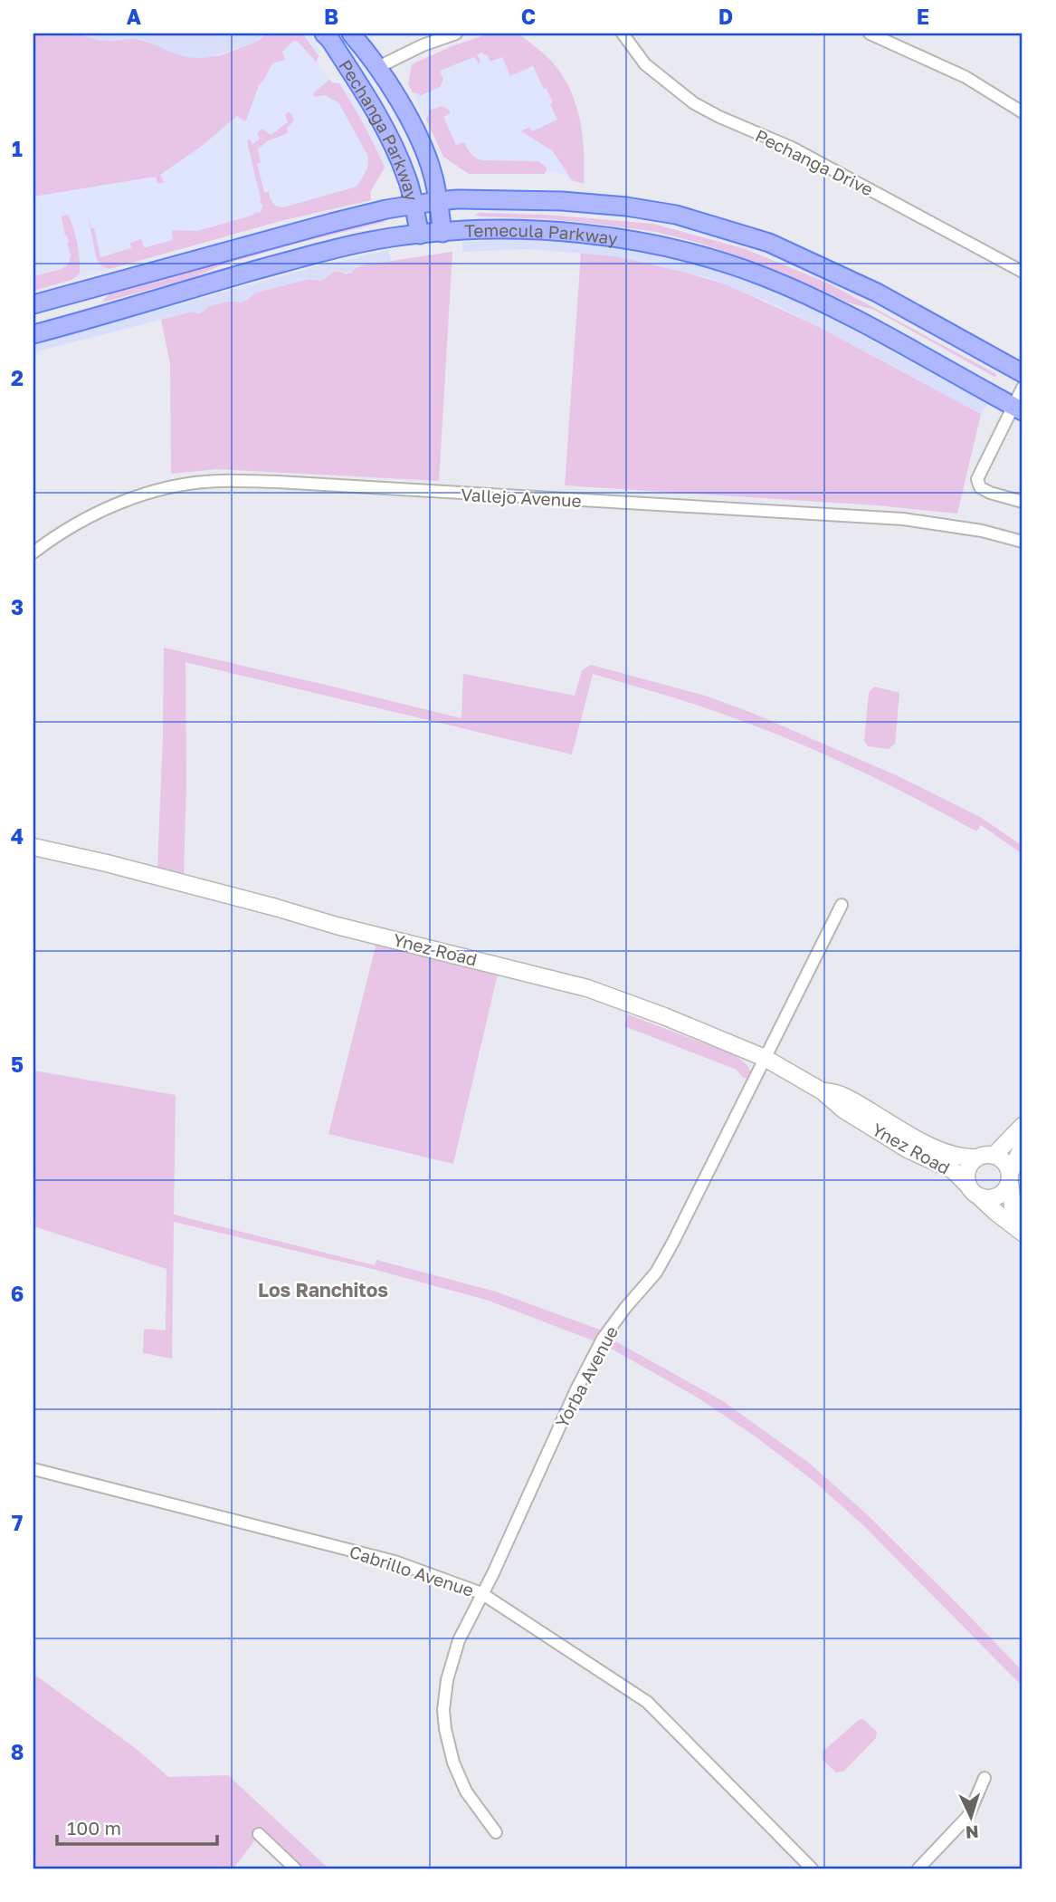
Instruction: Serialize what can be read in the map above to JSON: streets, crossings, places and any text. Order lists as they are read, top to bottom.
{
  "streets": {
    "main road": ["Pechanga Parkway", "Temecula Parkway", "Ynez Road"],
    "street": [
      "Pechanga Drive",
      "Vallejo Avenue",
      "Yorba Avenue",
      "Cabrillo Avenue"
    ]
  },
  "crossings": [
    ["Pechanga Parkway", "Temecula Parkway"],
    ["Ynez Road", "Yorba Avenue"],
    ["Yorba Avenue", "Cabrillo Avenue"]
  ],
  "districts": ["Los Ranchitos"],
  "scale_bar": "100 m",
  "north": "bottom",
  "grid": {
    "columns": [
      "A",
      "B",
      "C",
      "D",
      "E"
    ],
    "rows": [
      "1",
      "2",
      "3",
      "4",
      "5",
      "6",
      "7",
      "8"
    ]
  }
}
